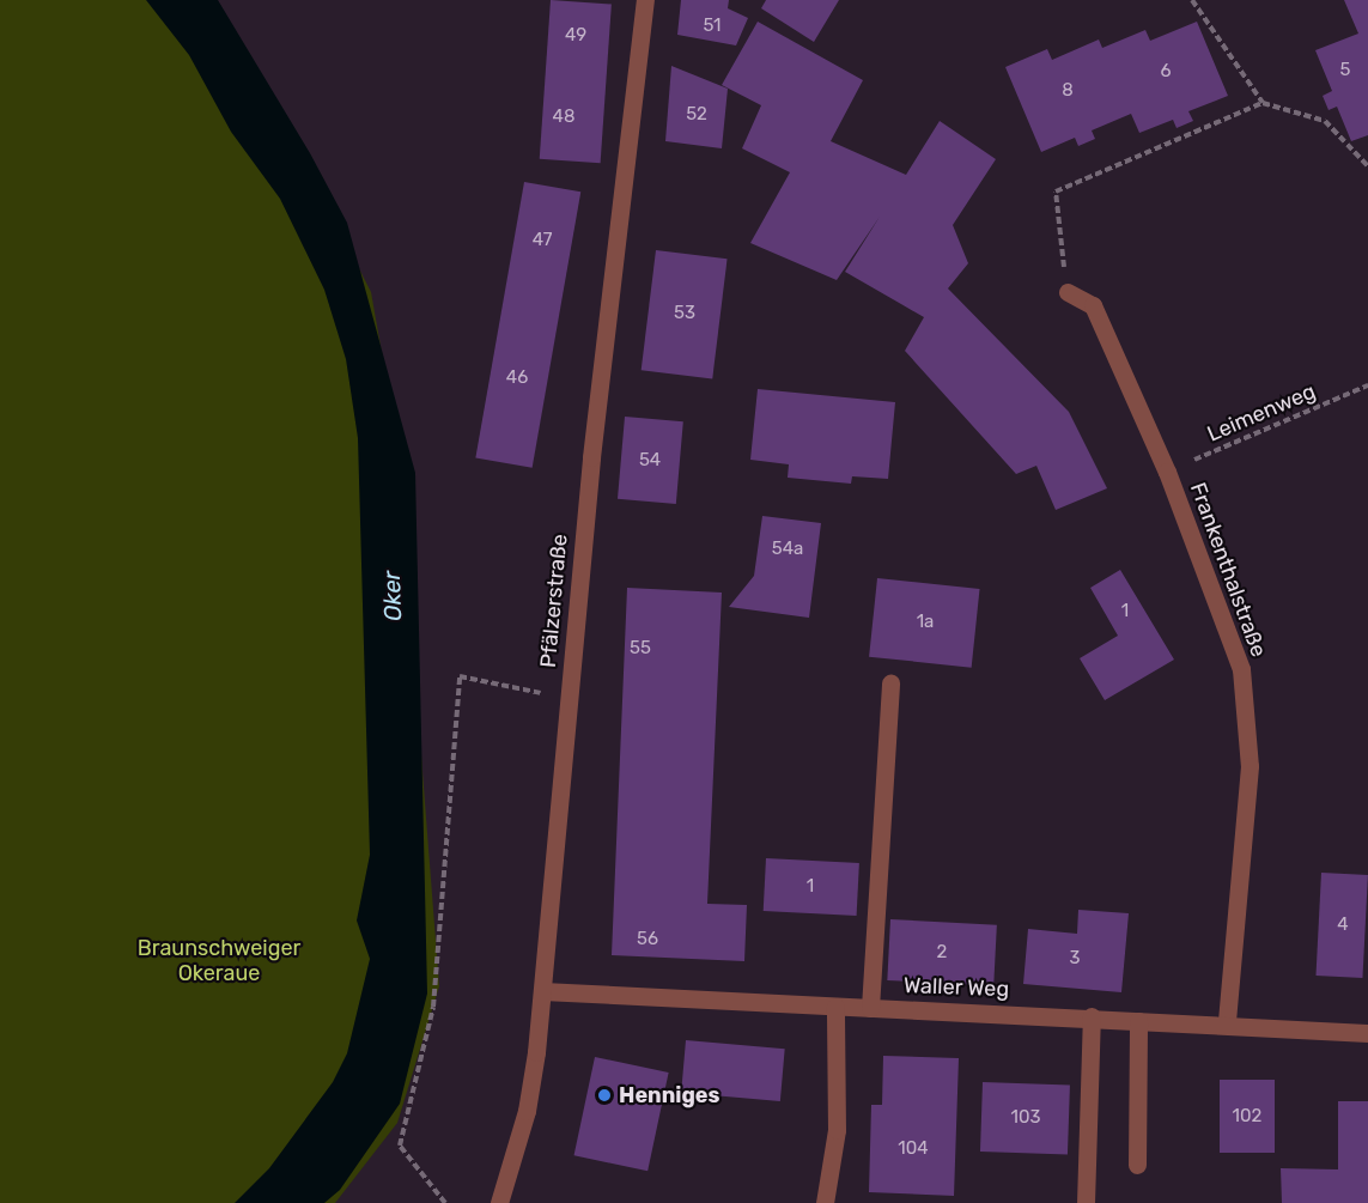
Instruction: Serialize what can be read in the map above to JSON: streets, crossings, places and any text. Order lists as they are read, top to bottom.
{
  "streets": {
    "street": ["Frankenthalstraße", "Pfälzerstraße", "Waller Weg"],
    "path": ["Leimenweg"]
  },
  "crossings": [
    ["Leimenweg", "Frankenthalstraße"],
    ["Frankenthalstraße", "Waller Weg"],
    ["Pfälzerstraße", "Waller Weg"]
  ],
  "water": ["Oker"],
  "parks": ["Braunschweiger Okeraue"],
  "places": ["Henniges"],
  "house_numbers": [
    "51",
    "49",
    "5",
    "6",
    "8",
    "52",
    "48",
    "47",
    "53",
    "46",
    "54",
    "54a",
    "1",
    "1a",
    "55",
    "1",
    "4",
    "56",
    "2",
    "3",
    "102",
    "103",
    "104"
  ]
}
